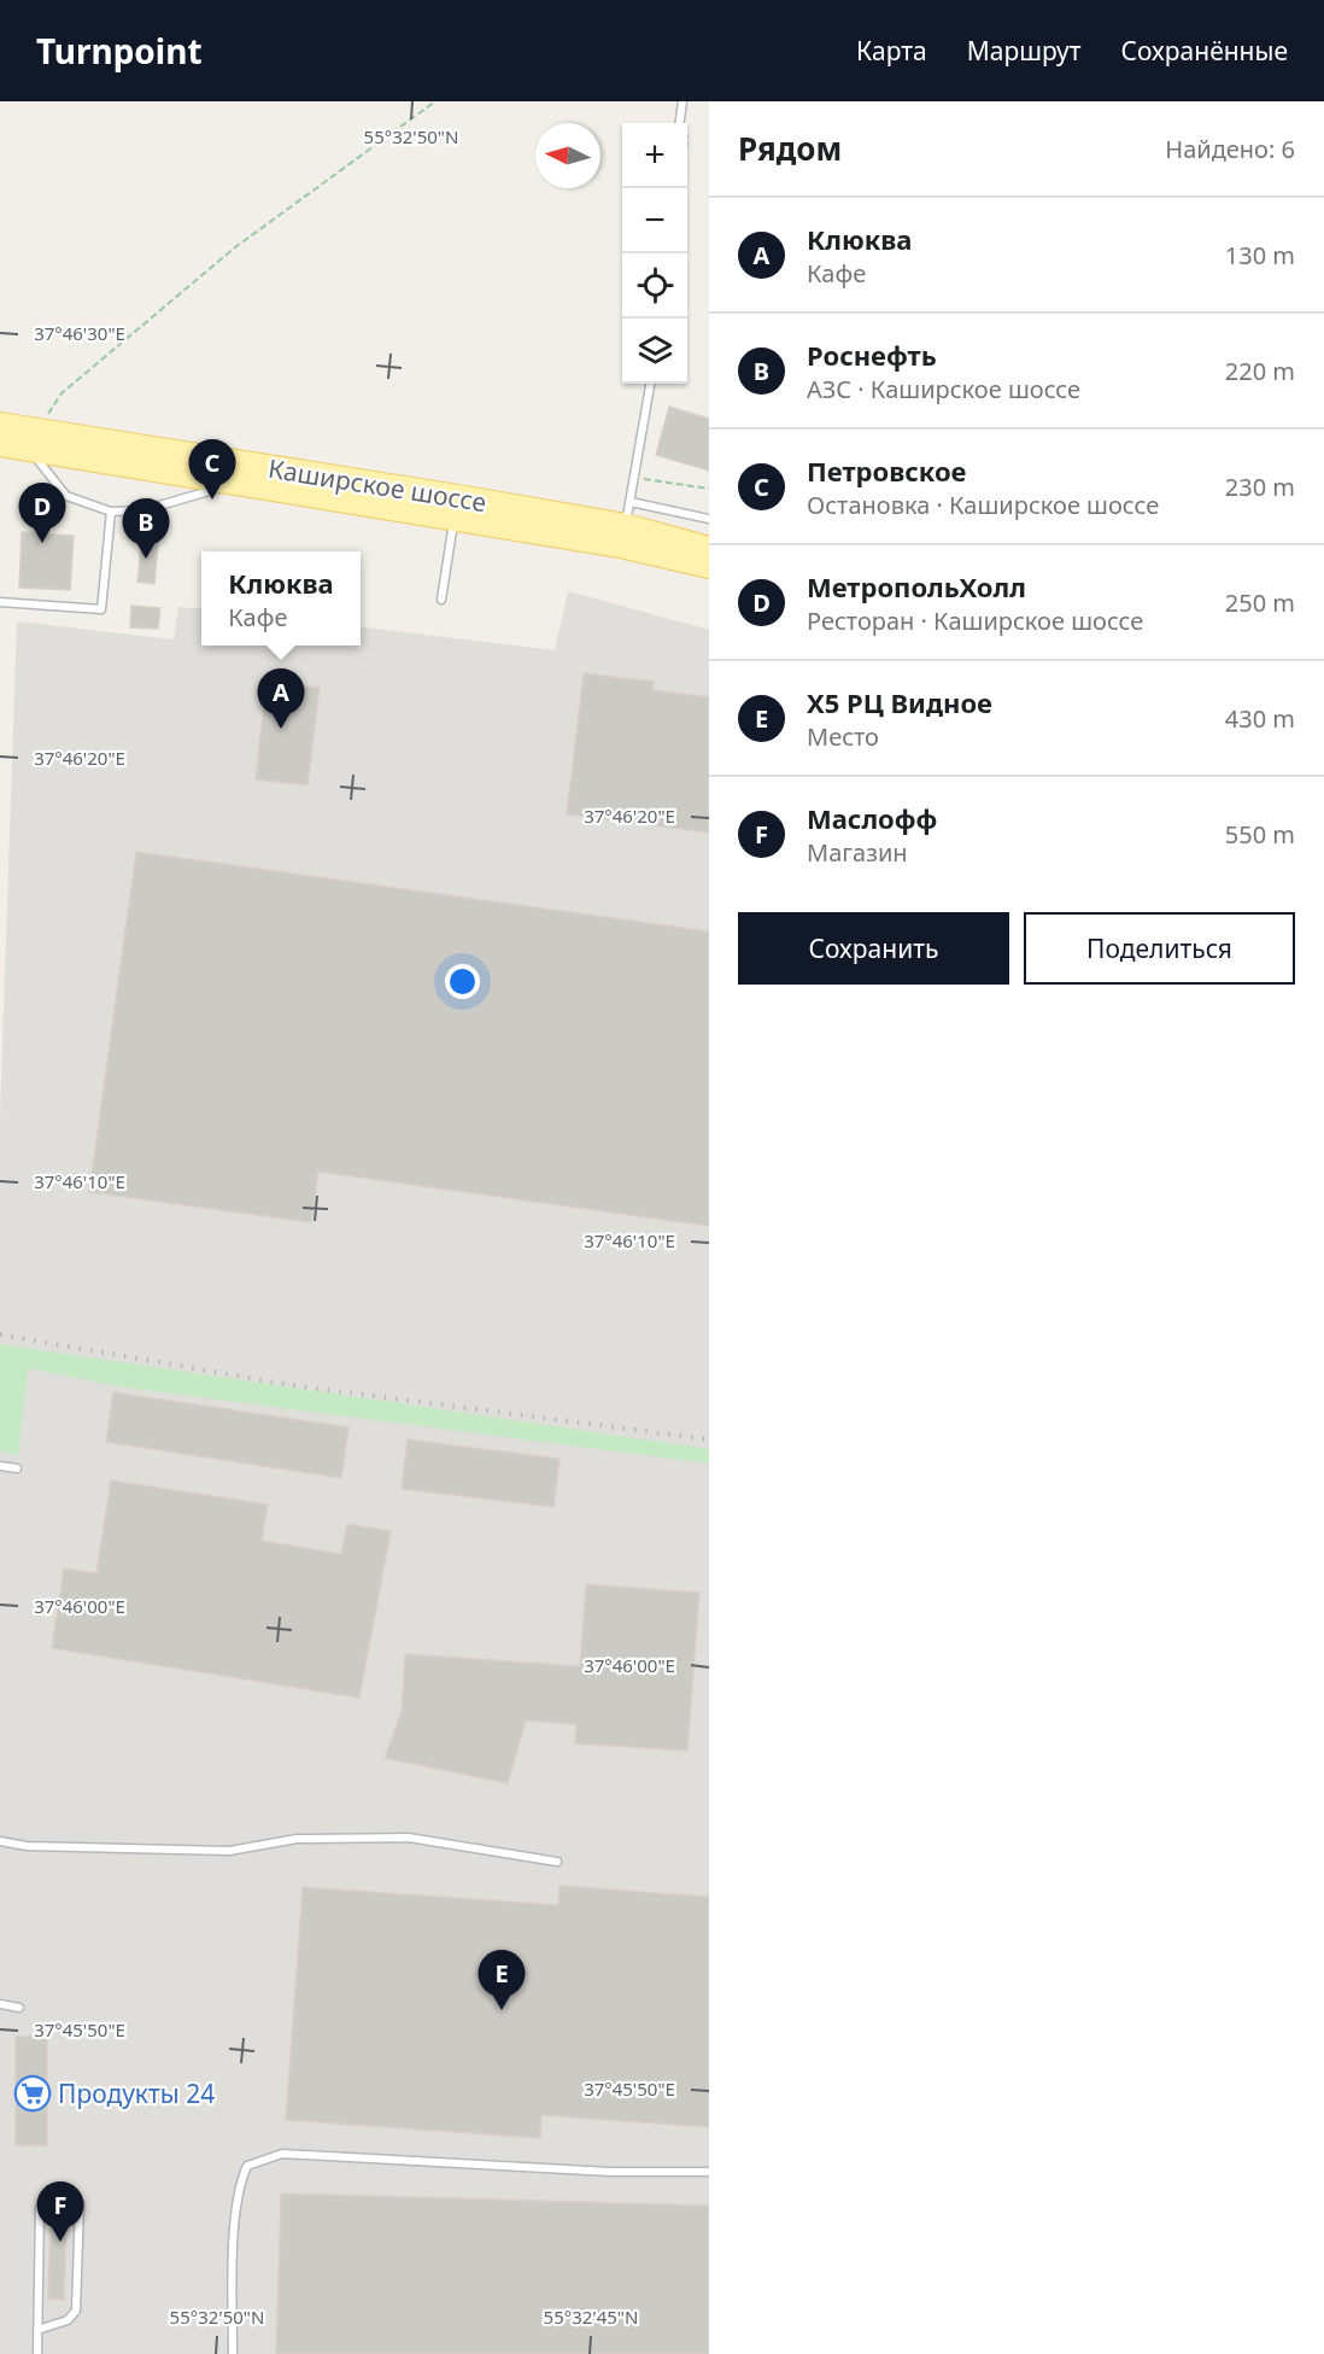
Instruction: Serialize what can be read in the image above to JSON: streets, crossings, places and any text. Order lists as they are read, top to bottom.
{
  "streets": {
    "main road": ["Каширское шоссе"]
  },
  "places": {
    "supermarket": ["Продукты 24"]
  },
  "north": "left",
  "page": {
    "header": "Turnpoint",
    "nav": ["Карта", "Маршрут", "Сохранённые"],
    "heading": ["Рядом", "Найдено: 6"],
    "map_buttons": ["+", "−"],
    "list": [
      {
        "mark": "A",
        "name": "Клюква",
        "note": "Кафе",
        "value": "130 m"
      },
      {
        "mark": "B",
        "name": "Роснефть",
        "note": "АЗС · Каширское шоссе",
        "value": "220 m"
      },
      {
        "mark": "C",
        "name": "Петровское",
        "note": "Остановка · Каширское шоссе",
        "value": "230 m"
      },
      {
        "mark": "D",
        "name": "МетропольХолл",
        "note": "Ресторан · Каширское шоссе",
        "value": "250 m"
      },
      {
        "mark": "E",
        "name": "X5 РЦ Видное",
        "note": "Место",
        "value": "430 m"
      },
      {
        "mark": "F",
        "name": "Маслофф",
        "note": "Магазин",
        "value": "550 m"
      }
    ],
    "pins": [
      "C",
      "D",
      "B",
      "A",
      "E",
      "F"
    ],
    "popup": ["Клюква", "Кафе"],
    "buttons": ["Сохранить", "Поделиться"]
  },
  "coordinates": [
    "55°32'50\"N",
    "37°46'30\"E",
    "37°46'20\"E",
    "37°46'10\"E",
    "37°46'00\"E",
    "37°45'50\"E",
    "55°32'45\"N"
  ]
}
